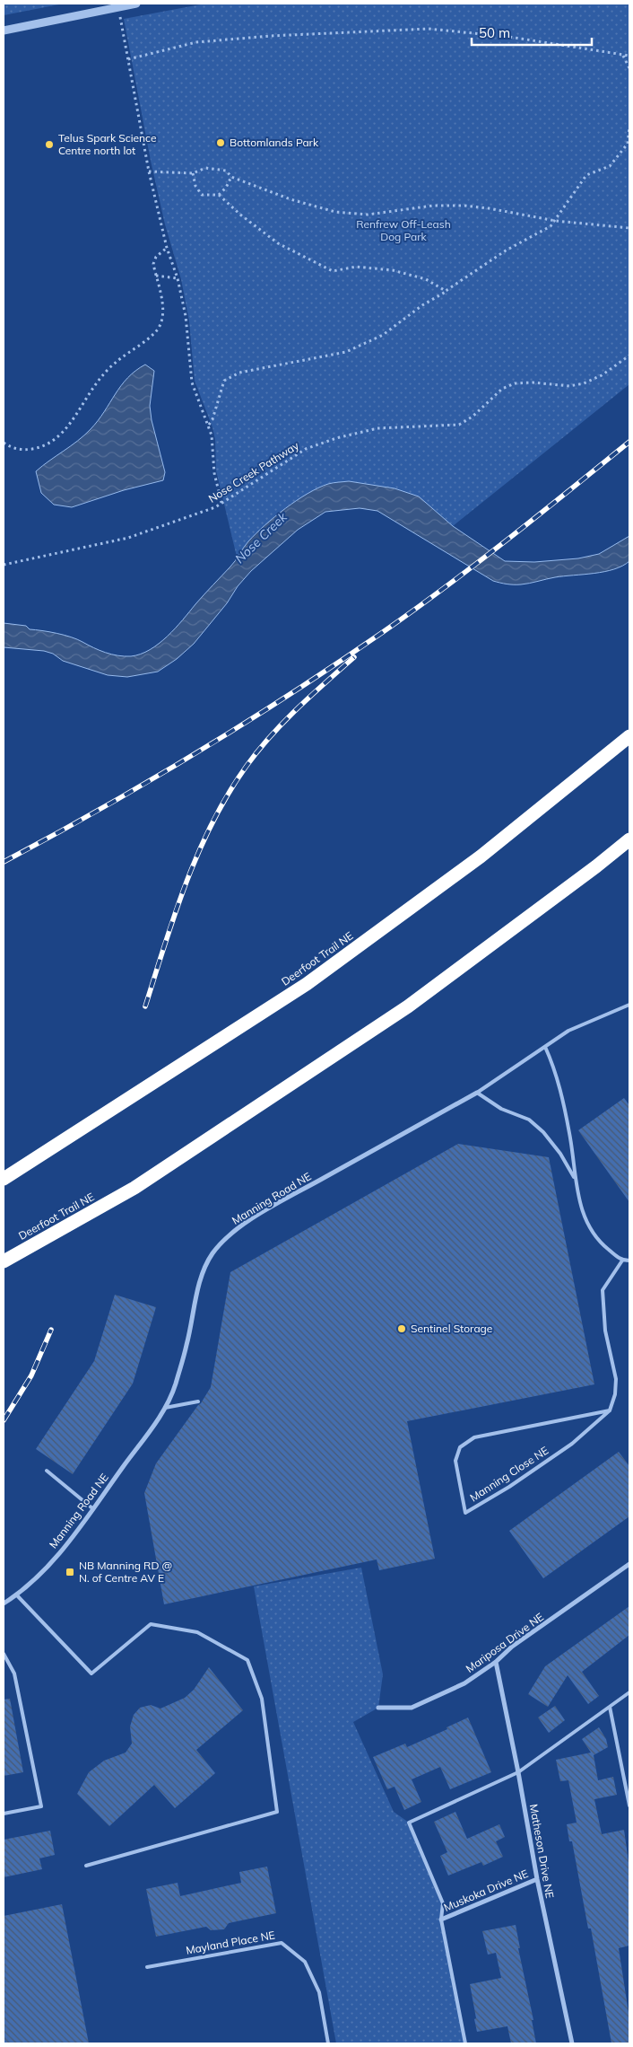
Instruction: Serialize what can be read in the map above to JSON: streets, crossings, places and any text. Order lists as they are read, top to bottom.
{
  "streets": {
    "highway": ["Deerfoot Trail NE"],
    "street": [
      "Manning Road NE",
      "Mariposa Drive NE",
      "Matheson Drive NE",
      "Muskoka Drive NE"
    ],
    "lane": ["Manning Close NE", "Mayland Place NE"],
    "path": ["Nose Creek Pathway"]
  },
  "crossings": [
    ["Mariposa Drive NE", "Matheson Drive NE"],
    ["Matheson Drive NE", "Muskoka Drive NE"]
  ],
  "water": ["Nose Creek"],
  "parks": ["Renfrew Off-Leash Dog Park"],
  "places": {
    "other": ["Bottomlands Park", "Telus Spark Science Centre north lot", "Sentinel Storage"],
    "transit": ["NB Manning RD @ N. of Centre AV E"]
  },
  "scale_bar": "50 m"
}
